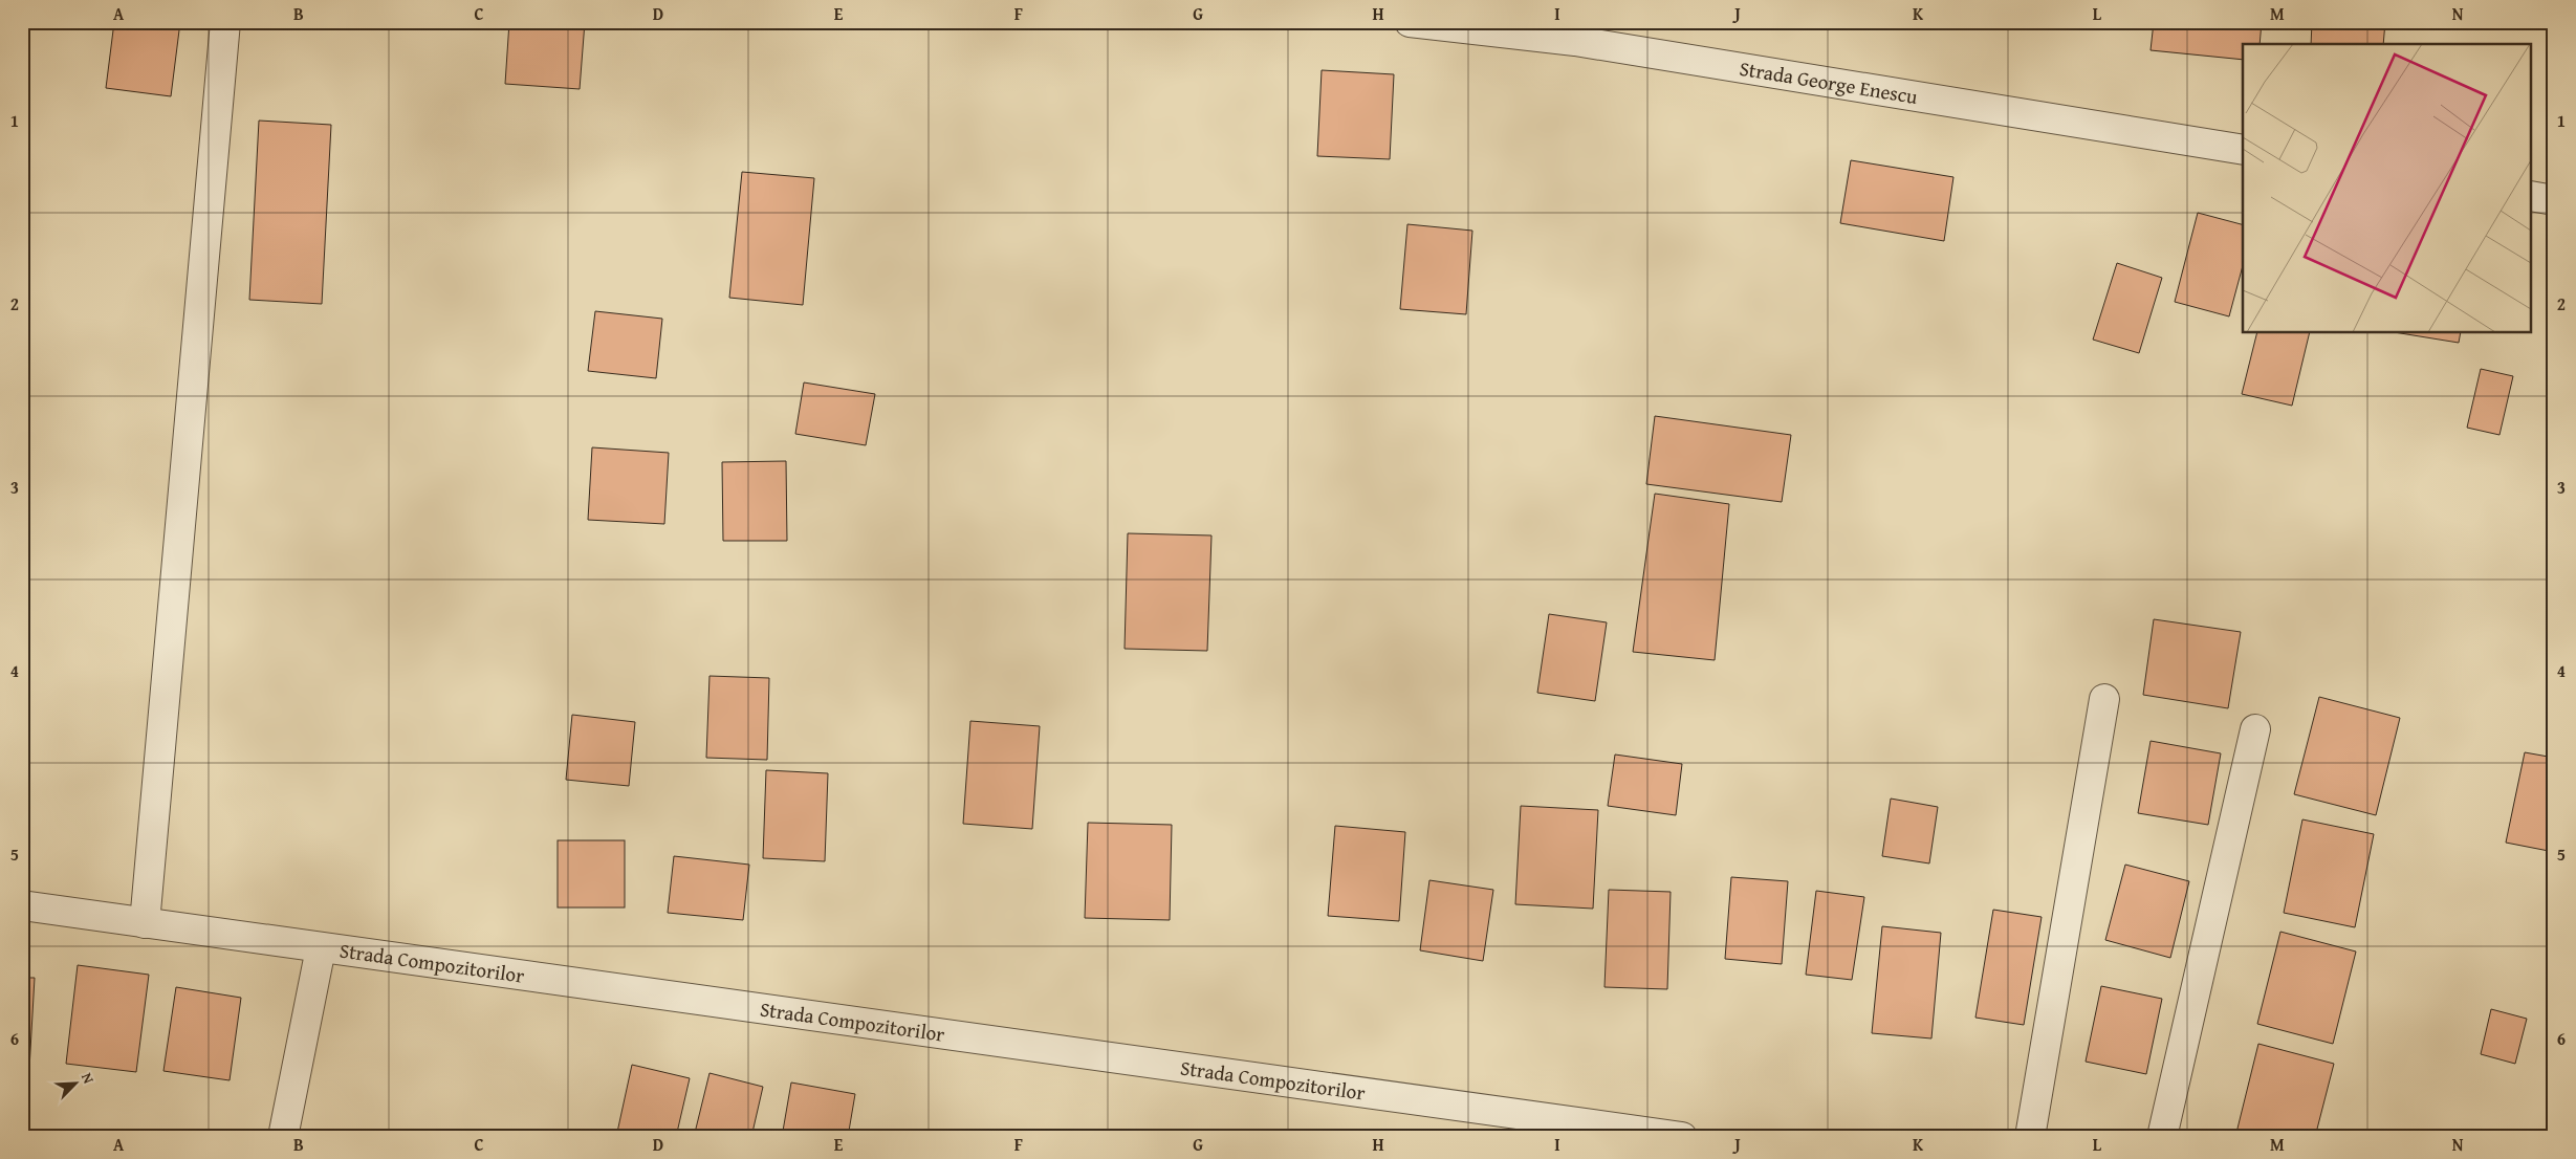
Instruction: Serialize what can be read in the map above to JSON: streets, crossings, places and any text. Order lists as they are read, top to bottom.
{
  "streets": {
    "street": ["Strada George Enescu", "Strada Compozitorilor"]
  },
  "north": "top right",
  "grid": {
    "columns": [
      "A",
      "B",
      "C",
      "D",
      "E",
      "F",
      "G",
      "H",
      "I",
      "J",
      "K",
      "L",
      "M",
      "N"
    ],
    "rows": [
      "1",
      "2",
      "3",
      "4",
      "5",
      "6"
    ]
  }
}
